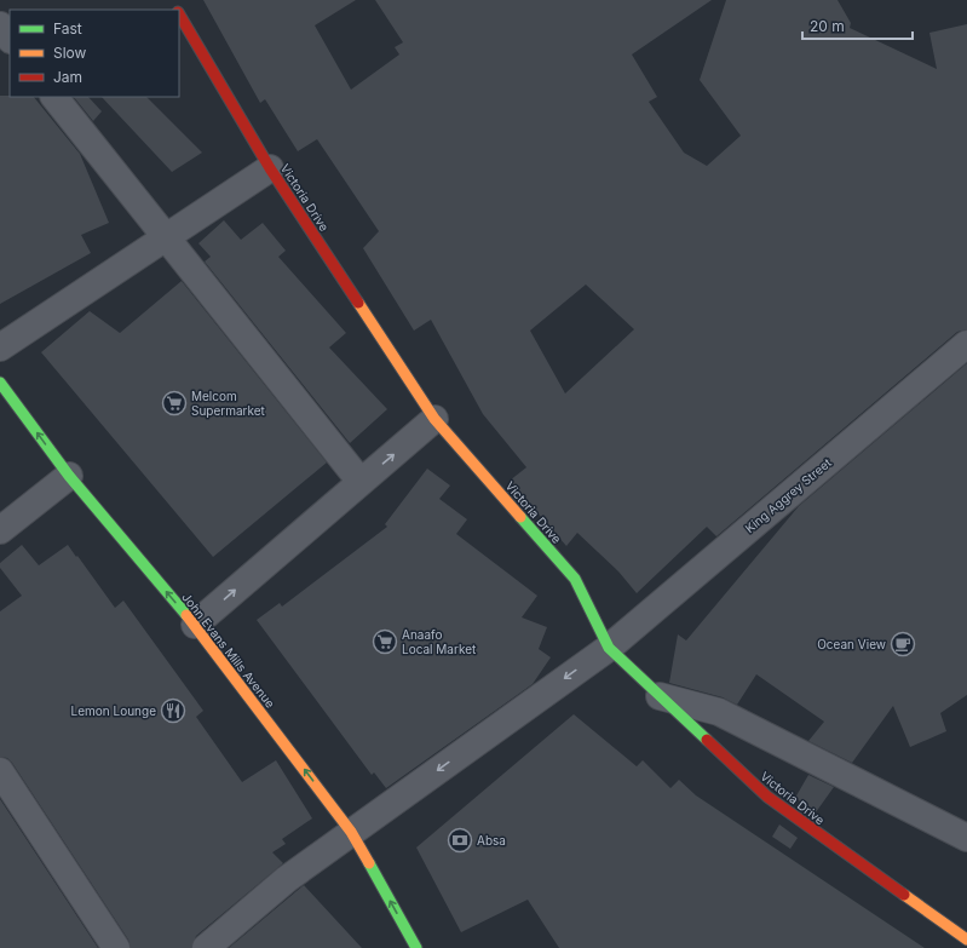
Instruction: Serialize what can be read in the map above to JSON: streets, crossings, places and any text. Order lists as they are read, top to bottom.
{
  "streets": {
    "street": ["Victoria Drive", "King Aggrey Street", "John Evans Mills Avenue"]
  },
  "crossings": [
    ["Victoria Drive", "King Aggrey Street"],
    ["King Aggrey Street", "John Evans Mills Avenue"]
  ],
  "one_way": ["John Evans Mills Avenue"],
  "places": {
    "supermarket": ["Melcom Supermarket", "Anaafo Local Market"],
    "cafe": ["Ocean View"],
    "restaurant": ["Lemon Lounge"],
    "bank": ["Absa"]
  },
  "legend": ["Fast", "Slow", "Jam"],
  "scale_bar": "20 m"
}
